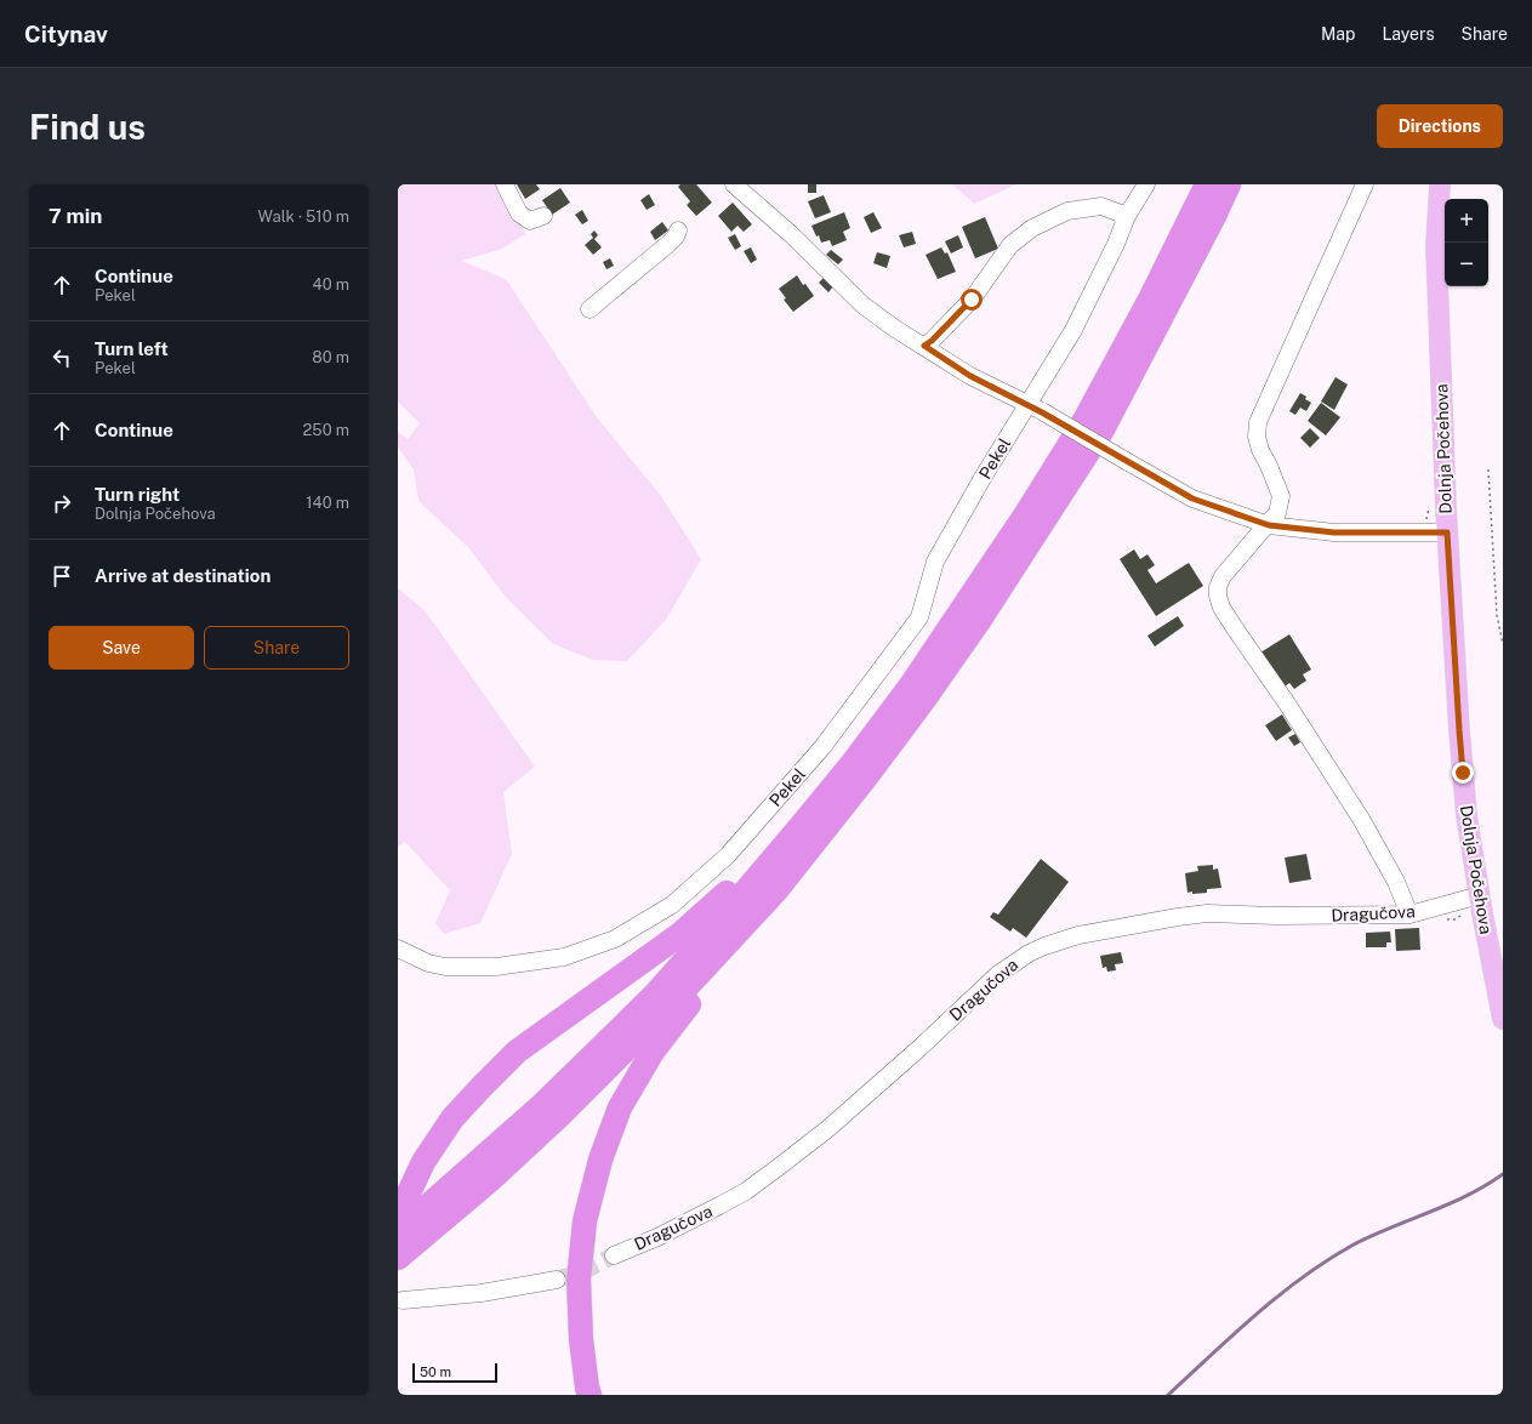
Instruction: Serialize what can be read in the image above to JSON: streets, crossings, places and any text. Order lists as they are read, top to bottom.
{
  "streets": {
    "main road": ["Dolnja Počehova"],
    "street": ["Pekel", "Dragučova"]
  },
  "crossings": [
    ["Dolnja Počehova", "Dragučova"]
  ],
  "scale_bar": "50 m",
  "page": {
    "header": "Citynav",
    "nav": ["Map", "Layers", "Share"],
    "buttons": [
      "Directions",
      ["Save", "Share"]
    ],
    "title": "Find us",
    "heading": ["7 min", "Walk · 510 m"],
    "map_buttons": ["+", "−"],
    "list": [
      ["Continue", "Pekel", "40 m"],
      ["Turn left", "Pekel", "80 m"],
      ["Continue", "250 m"],
      ["Turn right", "Dolnja Počehova", "140 m"],
      "Arrive at destination"
    ],
    "scale": "50 m"
  }
}
